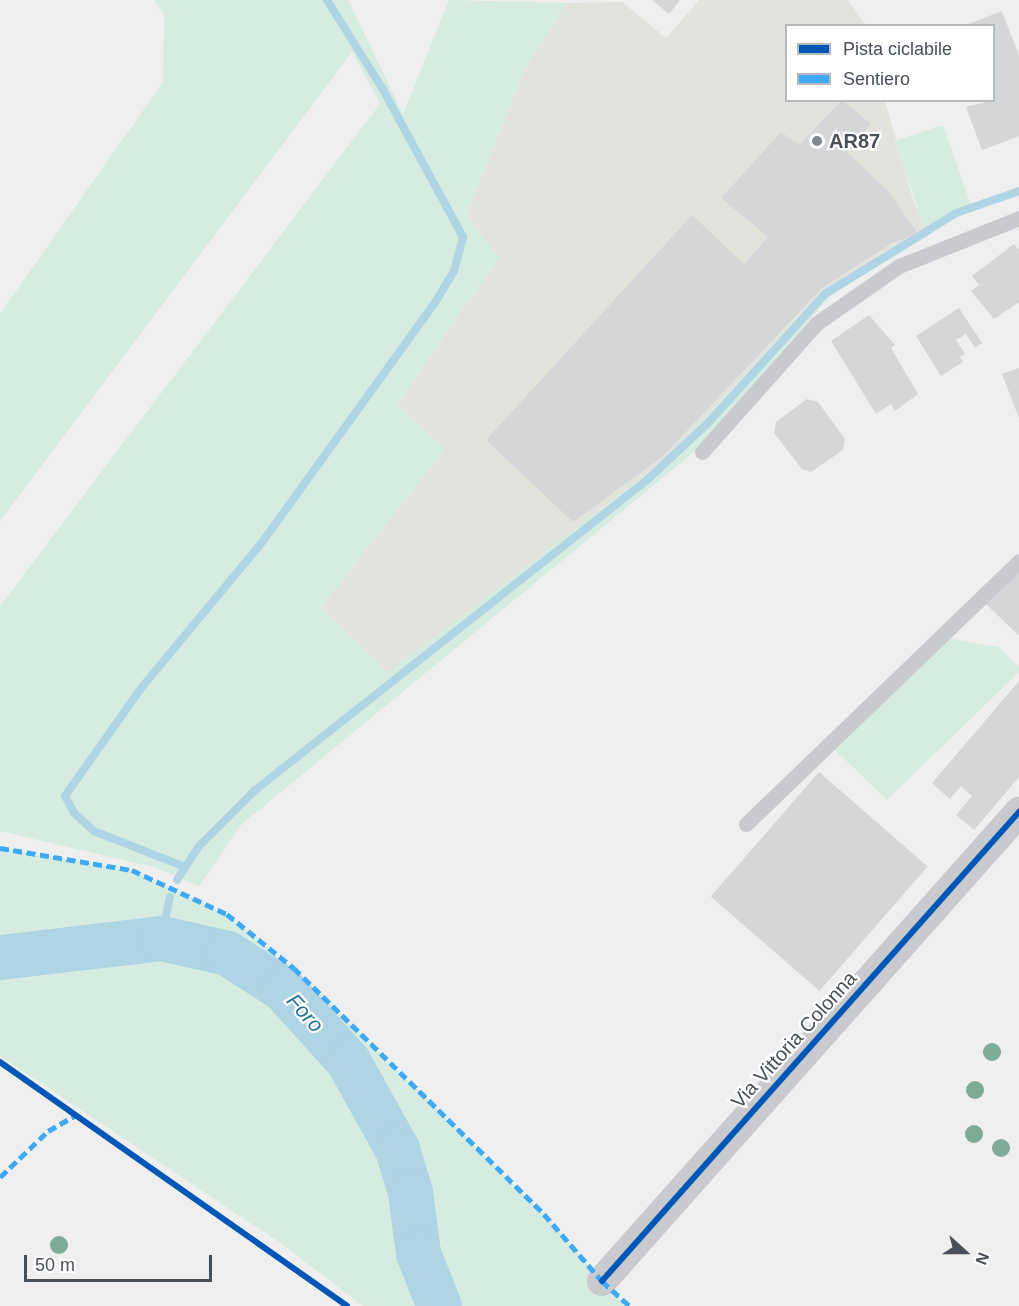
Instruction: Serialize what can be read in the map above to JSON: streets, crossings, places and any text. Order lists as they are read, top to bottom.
{
  "streets": {
    "street": ["Via Vittoria Colonna"]
  },
  "water": ["Foro"],
  "places": ["AR87"],
  "legend": ["Pista ciclabile", "Sentiero"],
  "scale_bar": "50 m",
  "north": "right"
}
